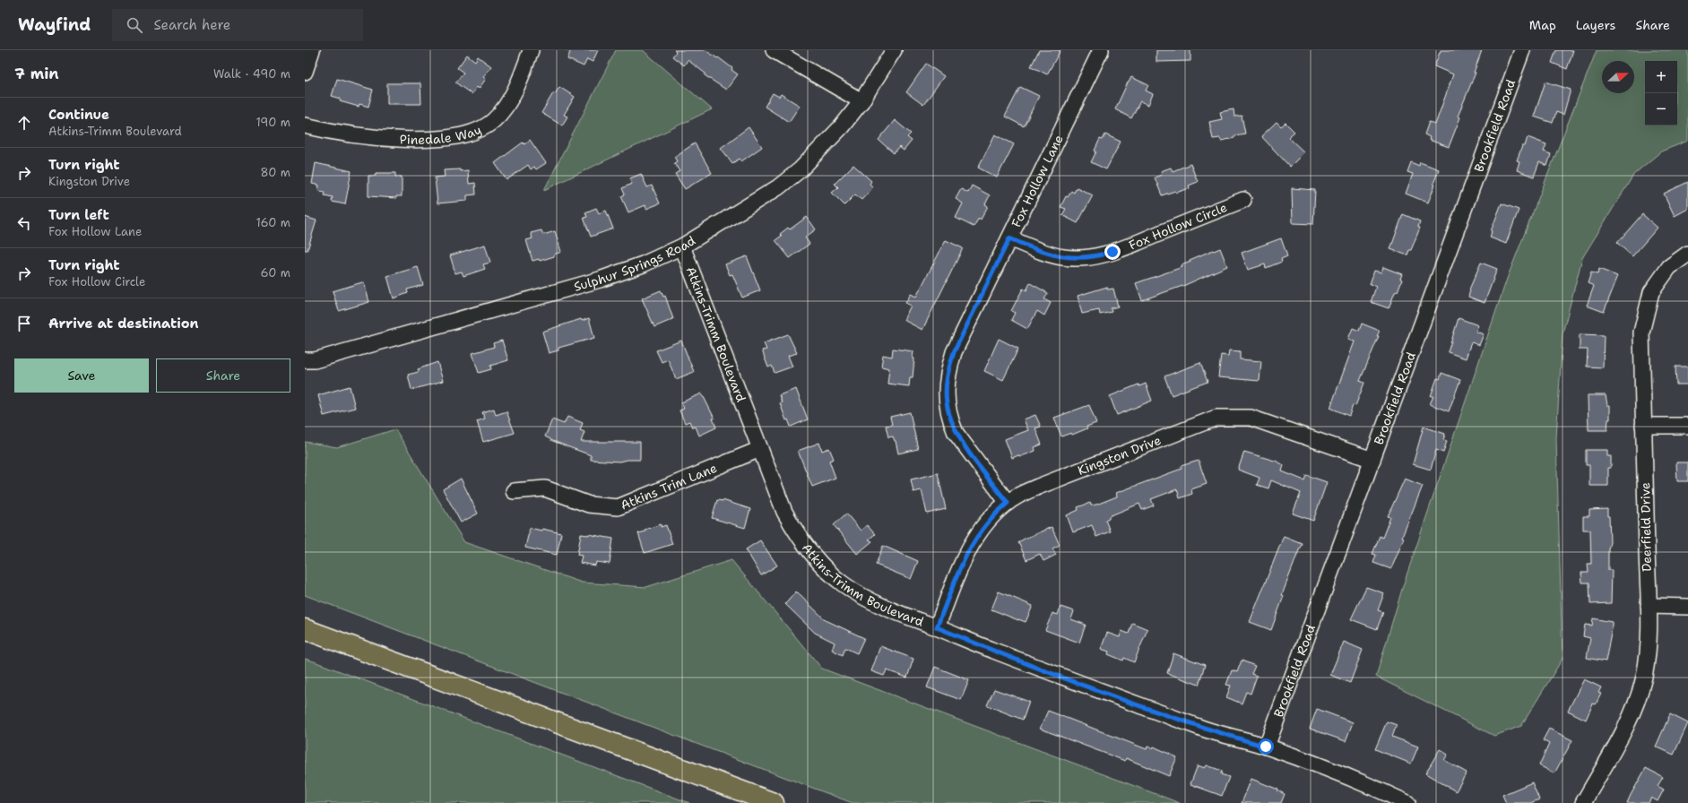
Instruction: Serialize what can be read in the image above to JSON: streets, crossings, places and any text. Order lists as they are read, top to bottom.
{
  "streets": {
    "street": [
      "Brookfield Road",
      "Pinedale Way",
      "Fox Hollow Lane",
      "Fox Hollow Circle",
      "Sulphur Springs Road",
      "Atkins-Trimm Boulevard",
      "Kingston Drive",
      "Atkins Trim Lane",
      "Deerfield Drive"
    ]
  },
  "crossings": [
    ["Brookfield Road", "Atkins-Trimm Boulevard"],
    ["Brookfield Road", "Kingston Drive"],
    ["Fox Hollow Lane", "Fox Hollow Circle"],
    ["Fox Hollow Lane", "Kingston Drive"],
    ["Sulphur Springs Road", "Atkins-Trimm Boulevard"],
    ["Atkins-Trimm Boulevard", "Kingston Drive"],
    ["Atkins-Trimm Boulevard", "Atkins Trim Lane"]
  ],
  "north": "right",
  "page": {
    "header": "Wayfind",
    "search": "Search here",
    "nav": ["Map", "Layers", "Share"],
    "heading": ["7 min", "Walk · 490 m"],
    "map_buttons": ["+", "−"],
    "list": [
      ["Continue", "Atkins-Trimm Boulevard", "190 m"],
      ["Turn right", "Kingston Drive", "80 m"],
      ["Turn left", "Fox Hollow Lane", "160 m"],
      ["Turn right", "Fox Hollow Circle", "60 m"],
      "Arrive at destination"
    ],
    "buttons": ["Save", "Share"]
  }
}
